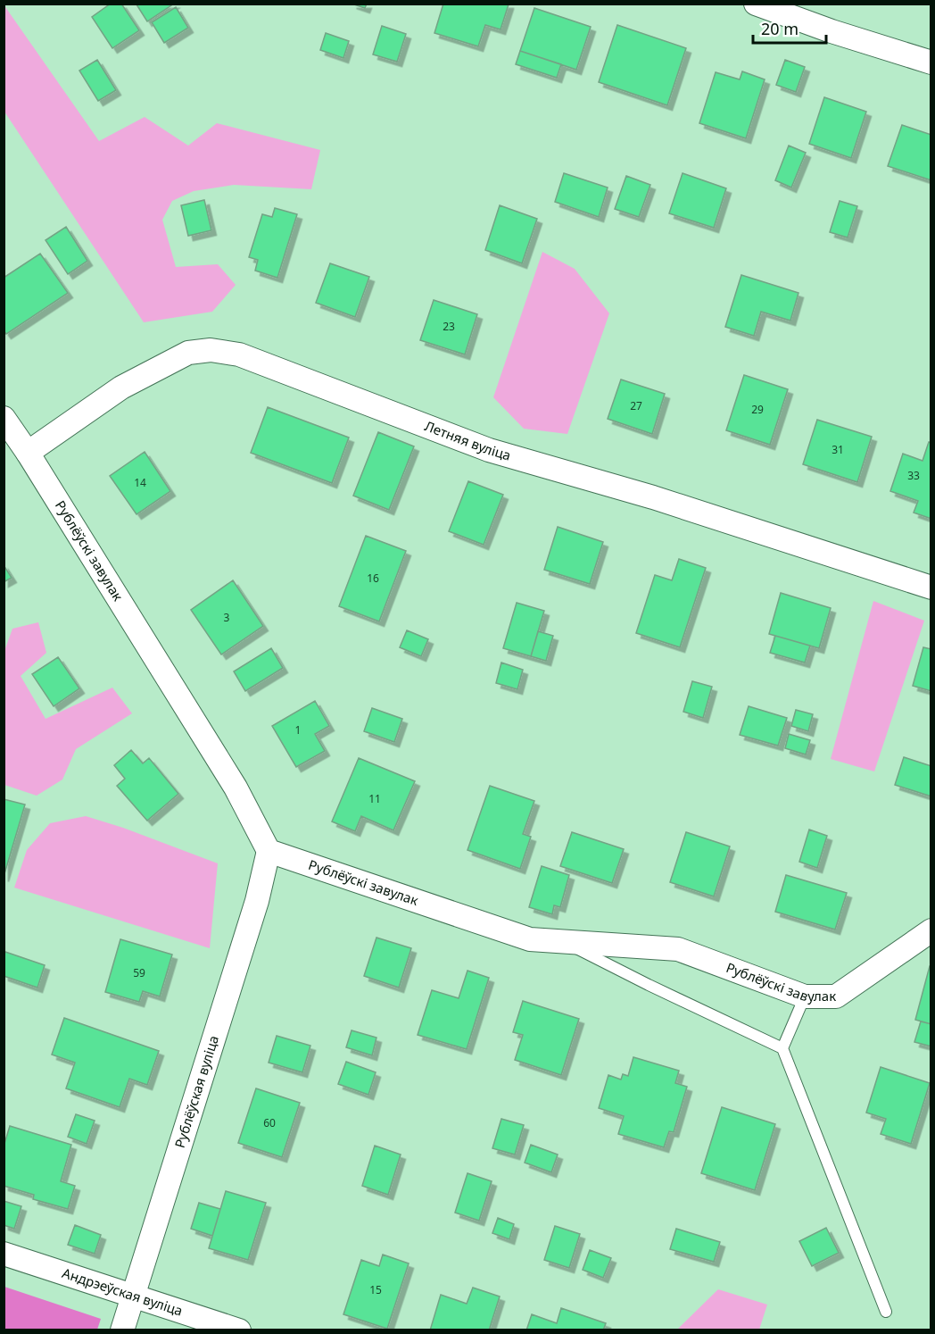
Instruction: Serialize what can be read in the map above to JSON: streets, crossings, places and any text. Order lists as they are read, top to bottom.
{
  "streets": {
    "street": [
      "Летняя вуліца",
      "Рублёўскі завулак",
      "Рублёўская вуліца",
      "Андрэеўская вуліца"
    ]
  },
  "crossings": [
    ["Летняя вуліца", "Рублёўскі завулак"],
    ["Рублёўскі завулак", "Рублёўская вуліца"],
    ["Рублёўская вуліца", "Андрэеўская вуліца"]
  ],
  "house_numbers": [
    "23",
    "27",
    "29",
    "31",
    "33",
    "14",
    "16",
    "3",
    "1",
    "11",
    "59",
    "60",
    "15"
  ],
  "scale_bar": "20 m"
}
